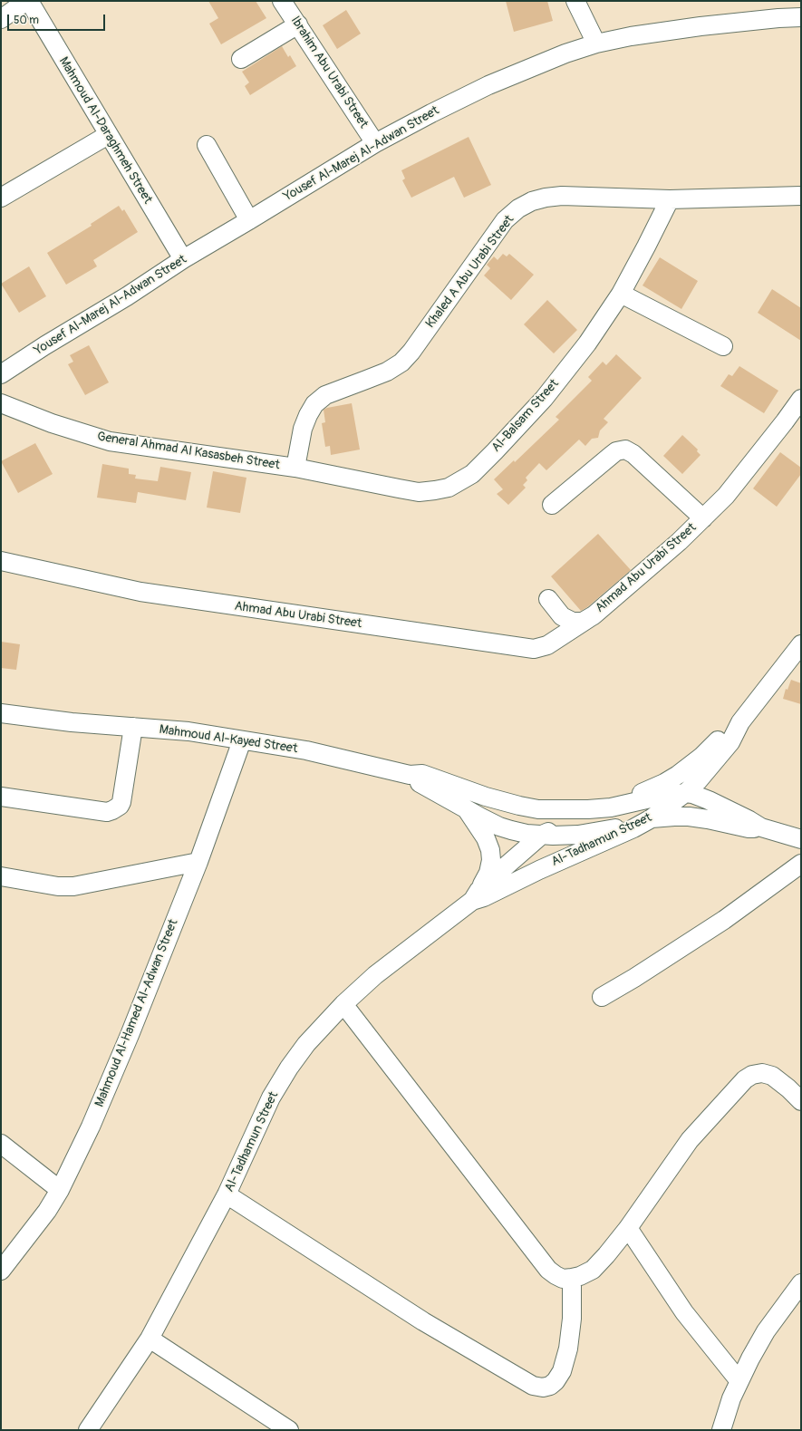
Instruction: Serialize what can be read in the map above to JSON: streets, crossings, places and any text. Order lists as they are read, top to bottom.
{
  "streets": {
    "street": [
      "Ibrahim Abu Urabi Street",
      "Mahmoud Al-Daraghmeh Street",
      "Yousef Al-Marej Al-Adwan Street",
      "Khaled A Abu Urabi Street",
      "Al-Balsam Street",
      "General Ahmad Al Kasasbeh Street",
      "Ahmad Abu Urabi Street",
      "Mahmoud Al-Kayed Street",
      "Al-Tadhamun Street",
      "Mahmoud Al-Hamed Al-Adwan Street"
    ]
  },
  "crossings": [
    ["Ibrahim Abu Urabi Street", "Yousef Al-Marej Al-Adwan Street"],
    ["Mahmoud Al-Daraghmeh Street", "Yousef Al-Marej Al-Adwan Street"],
    ["Khaled A Abu Urabi Street", "Al-Balsam Street"],
    ["Khaled A Abu Urabi Street", "General Ahmad Al Kasasbeh Street"],
    ["Al-Balsam Street", "General Ahmad Al Kasasbeh Street"],
    ["Mahmoud Al-Kayed Street", "Al-Tadhamun Street"],
    ["Mahmoud Al-Kayed Street", "Mahmoud Al-Hamed Al-Adwan Street"]
  ],
  "scale_bar": "50 m"
}
